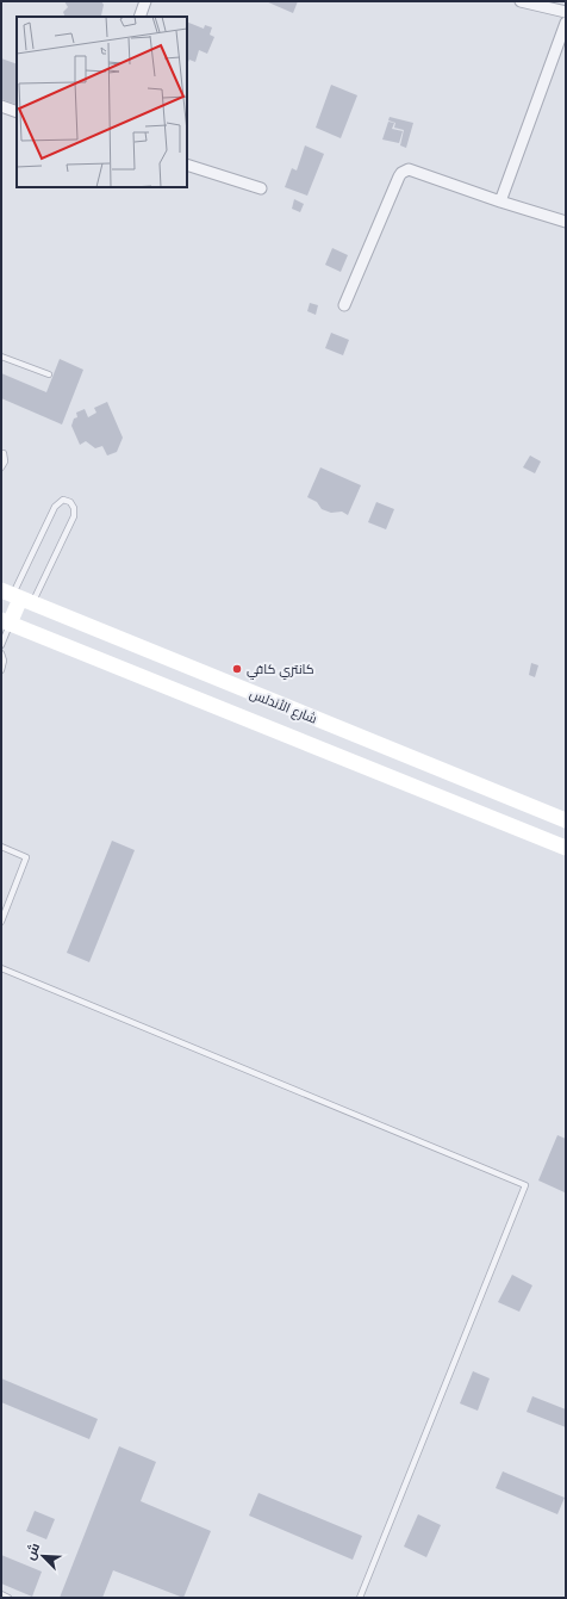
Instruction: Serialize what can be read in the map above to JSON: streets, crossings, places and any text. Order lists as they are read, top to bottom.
{
  "streets": {
    "main road": ["شارع الأندلس"]
  },
  "places": ["كانتري كافي"],
  "north": "top left"
}
